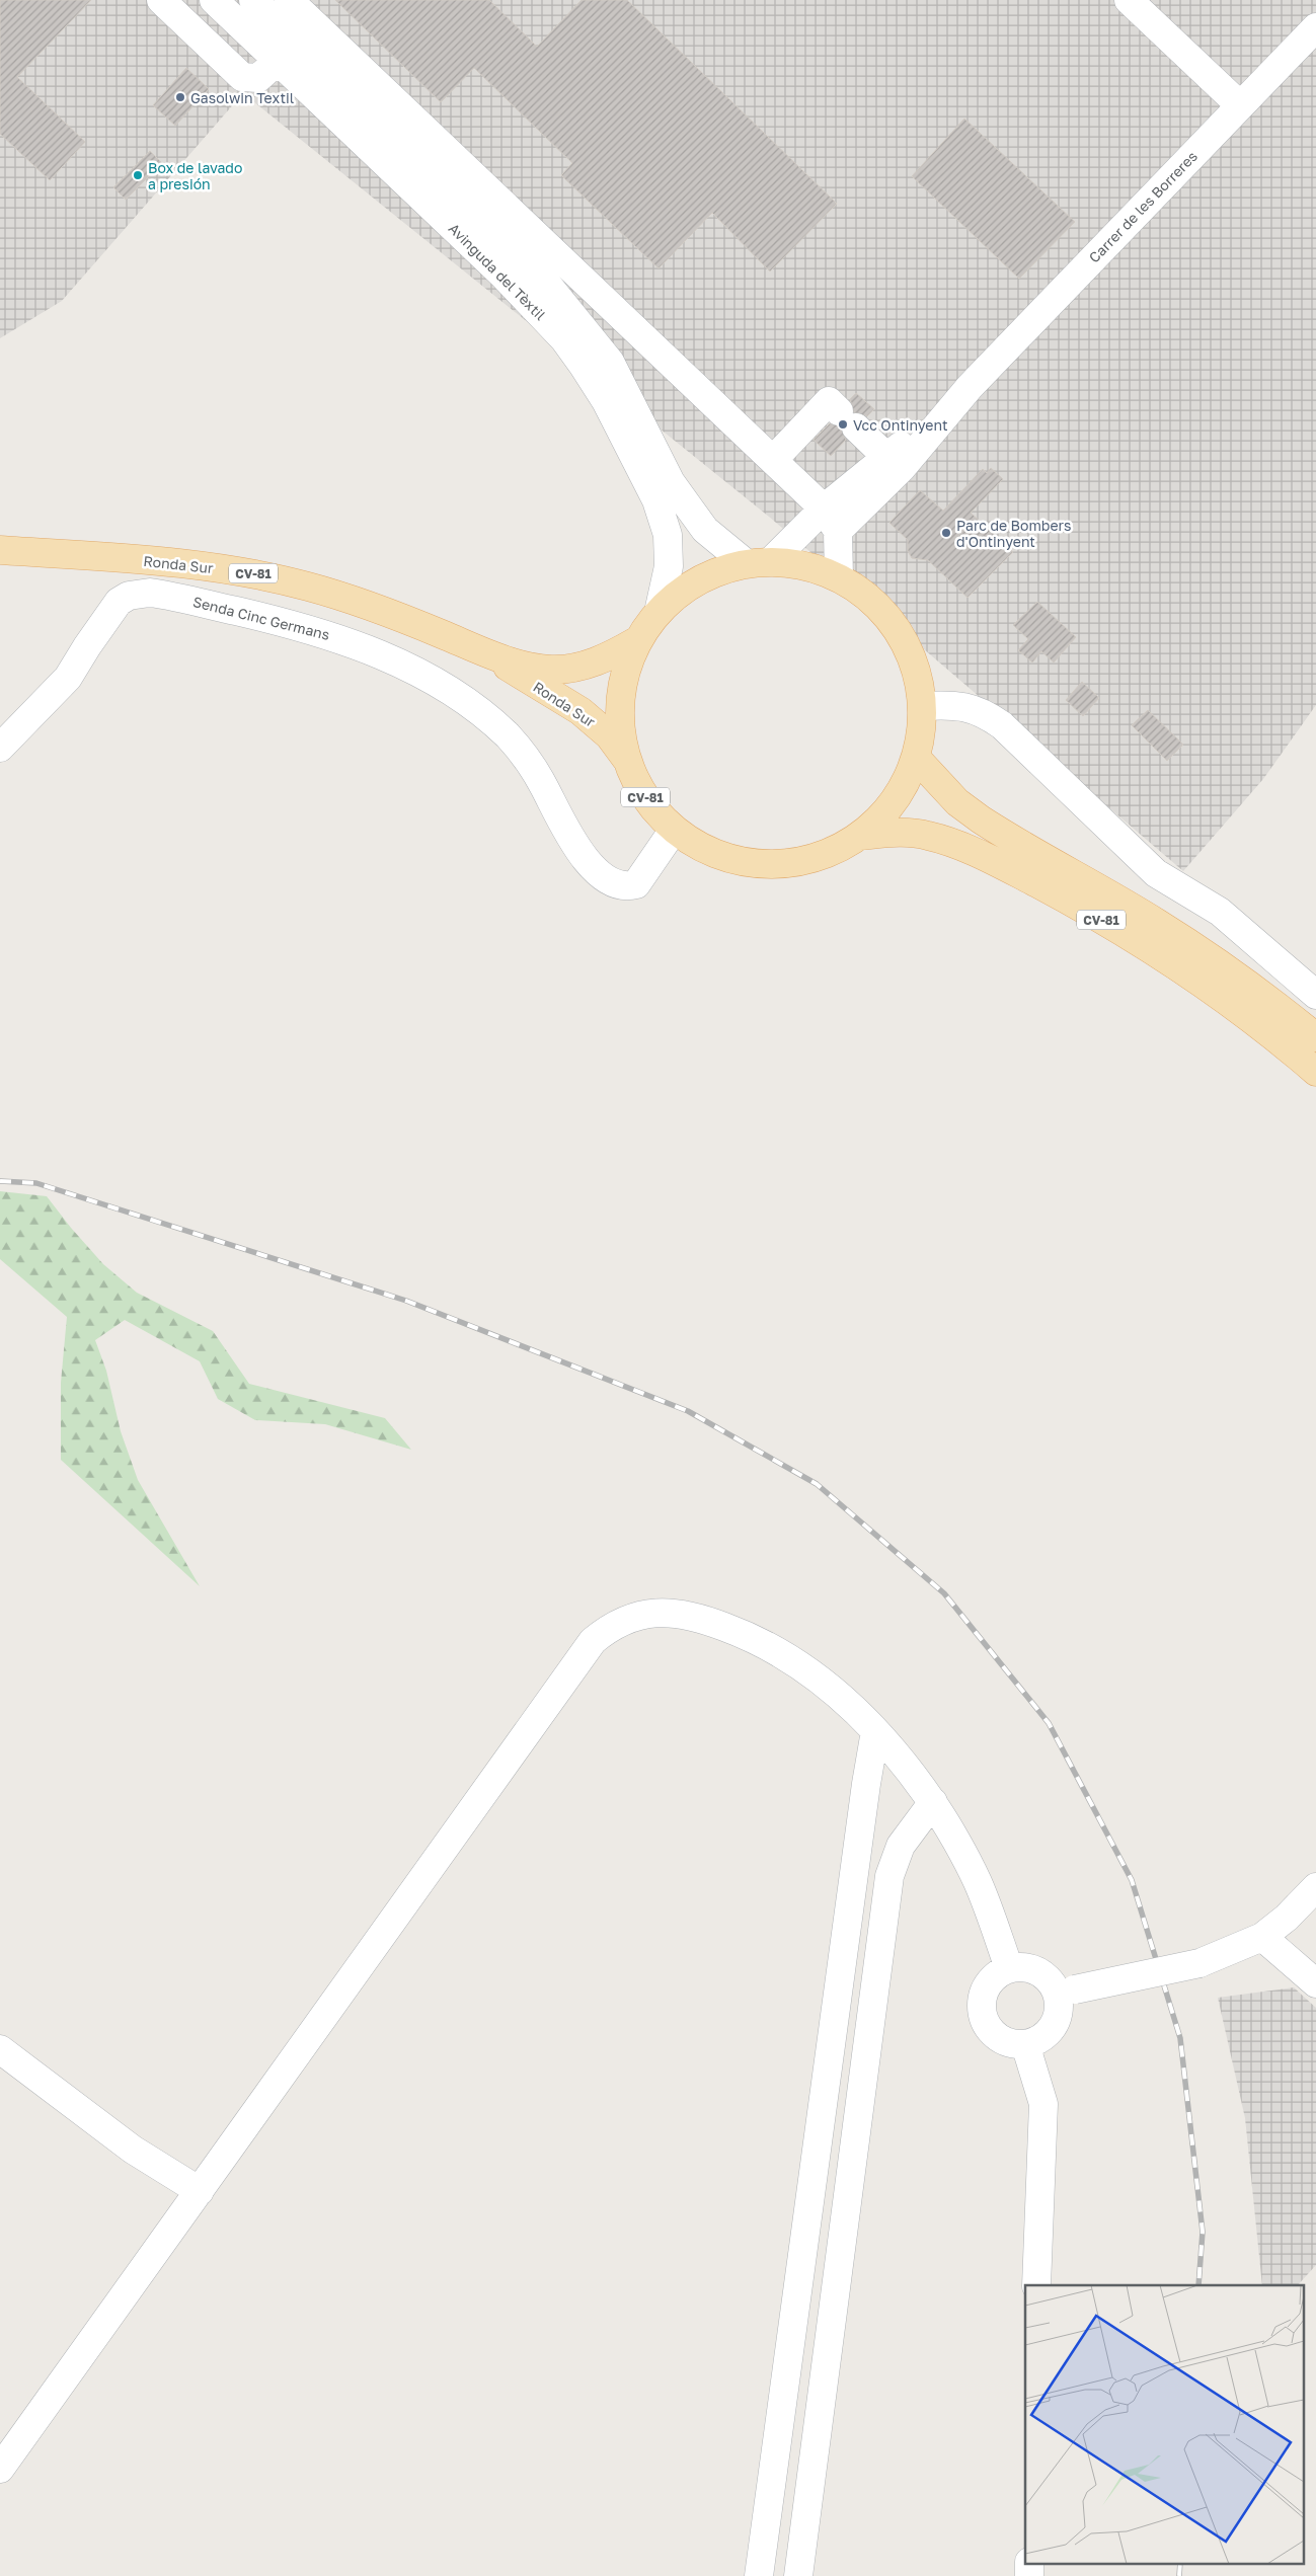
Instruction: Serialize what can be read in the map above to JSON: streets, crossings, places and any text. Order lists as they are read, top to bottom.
{
  "streets": {
    "main road": ["Ronda Sur", "CV-81"],
    "street": ["Carrer de les Borreres", "Avinguda del Tèxtil", "Senda Cinc Germans"]
  },
  "crossings": [
    ["Avinguda del Tèxtil", "CV-81"],
    ["Ronda Sur", "CV-81"],
    ["CV-81", "Senda Cinc Germans"]
  ],
  "places": [
    "Gasolwin Textil",
    "Box de lavado a presión",
    "Vcc Ontinyent",
    "Parc de Bombers d'Ontinyent"
  ]
}
